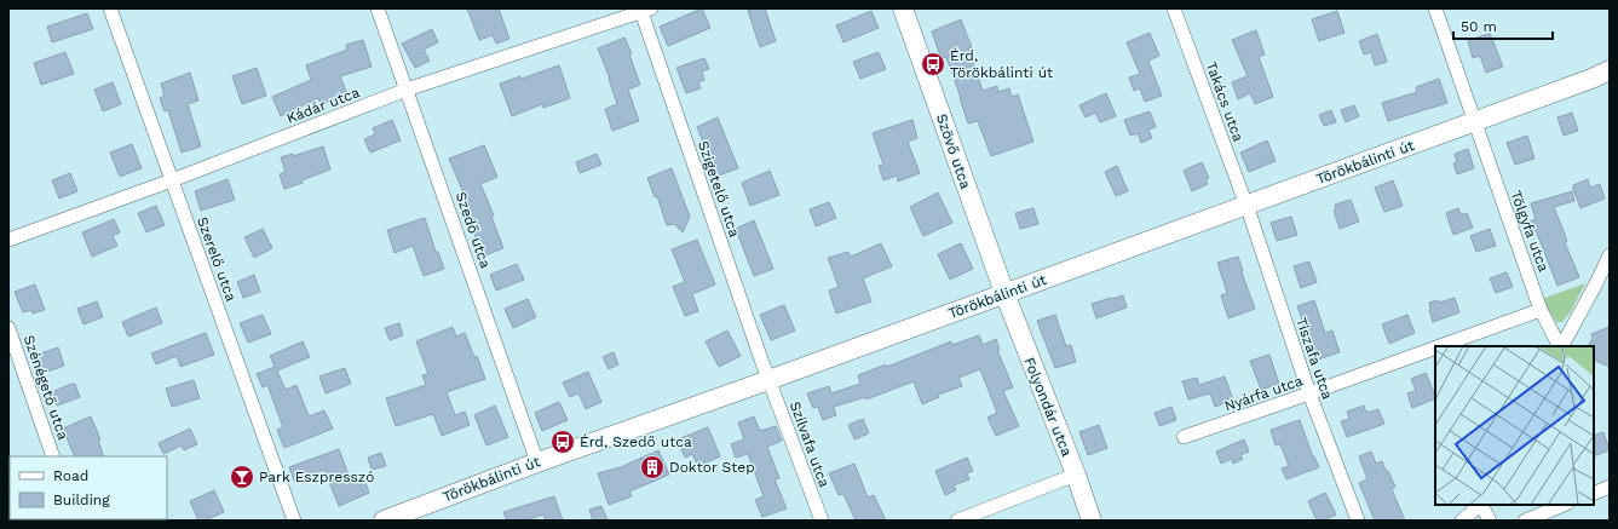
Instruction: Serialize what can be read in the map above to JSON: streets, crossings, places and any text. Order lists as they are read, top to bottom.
{
  "streets": {
    "main road": ["Szövő utca", "Törökbálinti út", "Folyondár utca"],
    "street": [
      "Takács utca",
      "Kádár utca",
      "Szigetelő utca",
      "Szedő utca",
      "Tölgyfa utca",
      "Szerelő utca",
      "Tiszafa utca",
      "Szénégető utca",
      "Nyárfa utca",
      "Szilvafa utca"
    ]
  },
  "crossings": [
    ["Takács utca", "Törökbálinti út"],
    ["Takács utca", "Tiszafa utca"],
    ["Kádár utca", "Szigetelő utca"],
    ["Kádár utca", "Szedő utca"],
    ["Kádár utca", "Szerelő utca"],
    ["Szövő utca", "Törökbálinti út"],
    ["Szövő utca", "Folyondár utca"],
    ["Törökbálinti út", "Szigetelő utca"],
    ["Törökbálinti út", "Szedő utca"],
    ["Törökbálinti út", "Tölgyfa utca"],
    ["Törökbálinti út", "Tiszafa utca"],
    ["Törökbálinti út", "Folyondár utca"],
    ["Törökbálinti út", "Szilvafa utca"],
    ["Szigetelő utca", "Szilvafa utca"],
    ["Tölgyfa utca", "Nyárfa utca"],
    ["Tiszafa utca", "Nyárfa utca"]
  ],
  "places": {
    "bus stop": ["Érd, Törökbálinti út", "Érd, Szedő utca"],
    "building": ["Doktor Step"],
    "bar": ["Park Eszpresszó"]
  },
  "legend": ["Road", "Building"],
  "scale_bar": "50 m"
}
